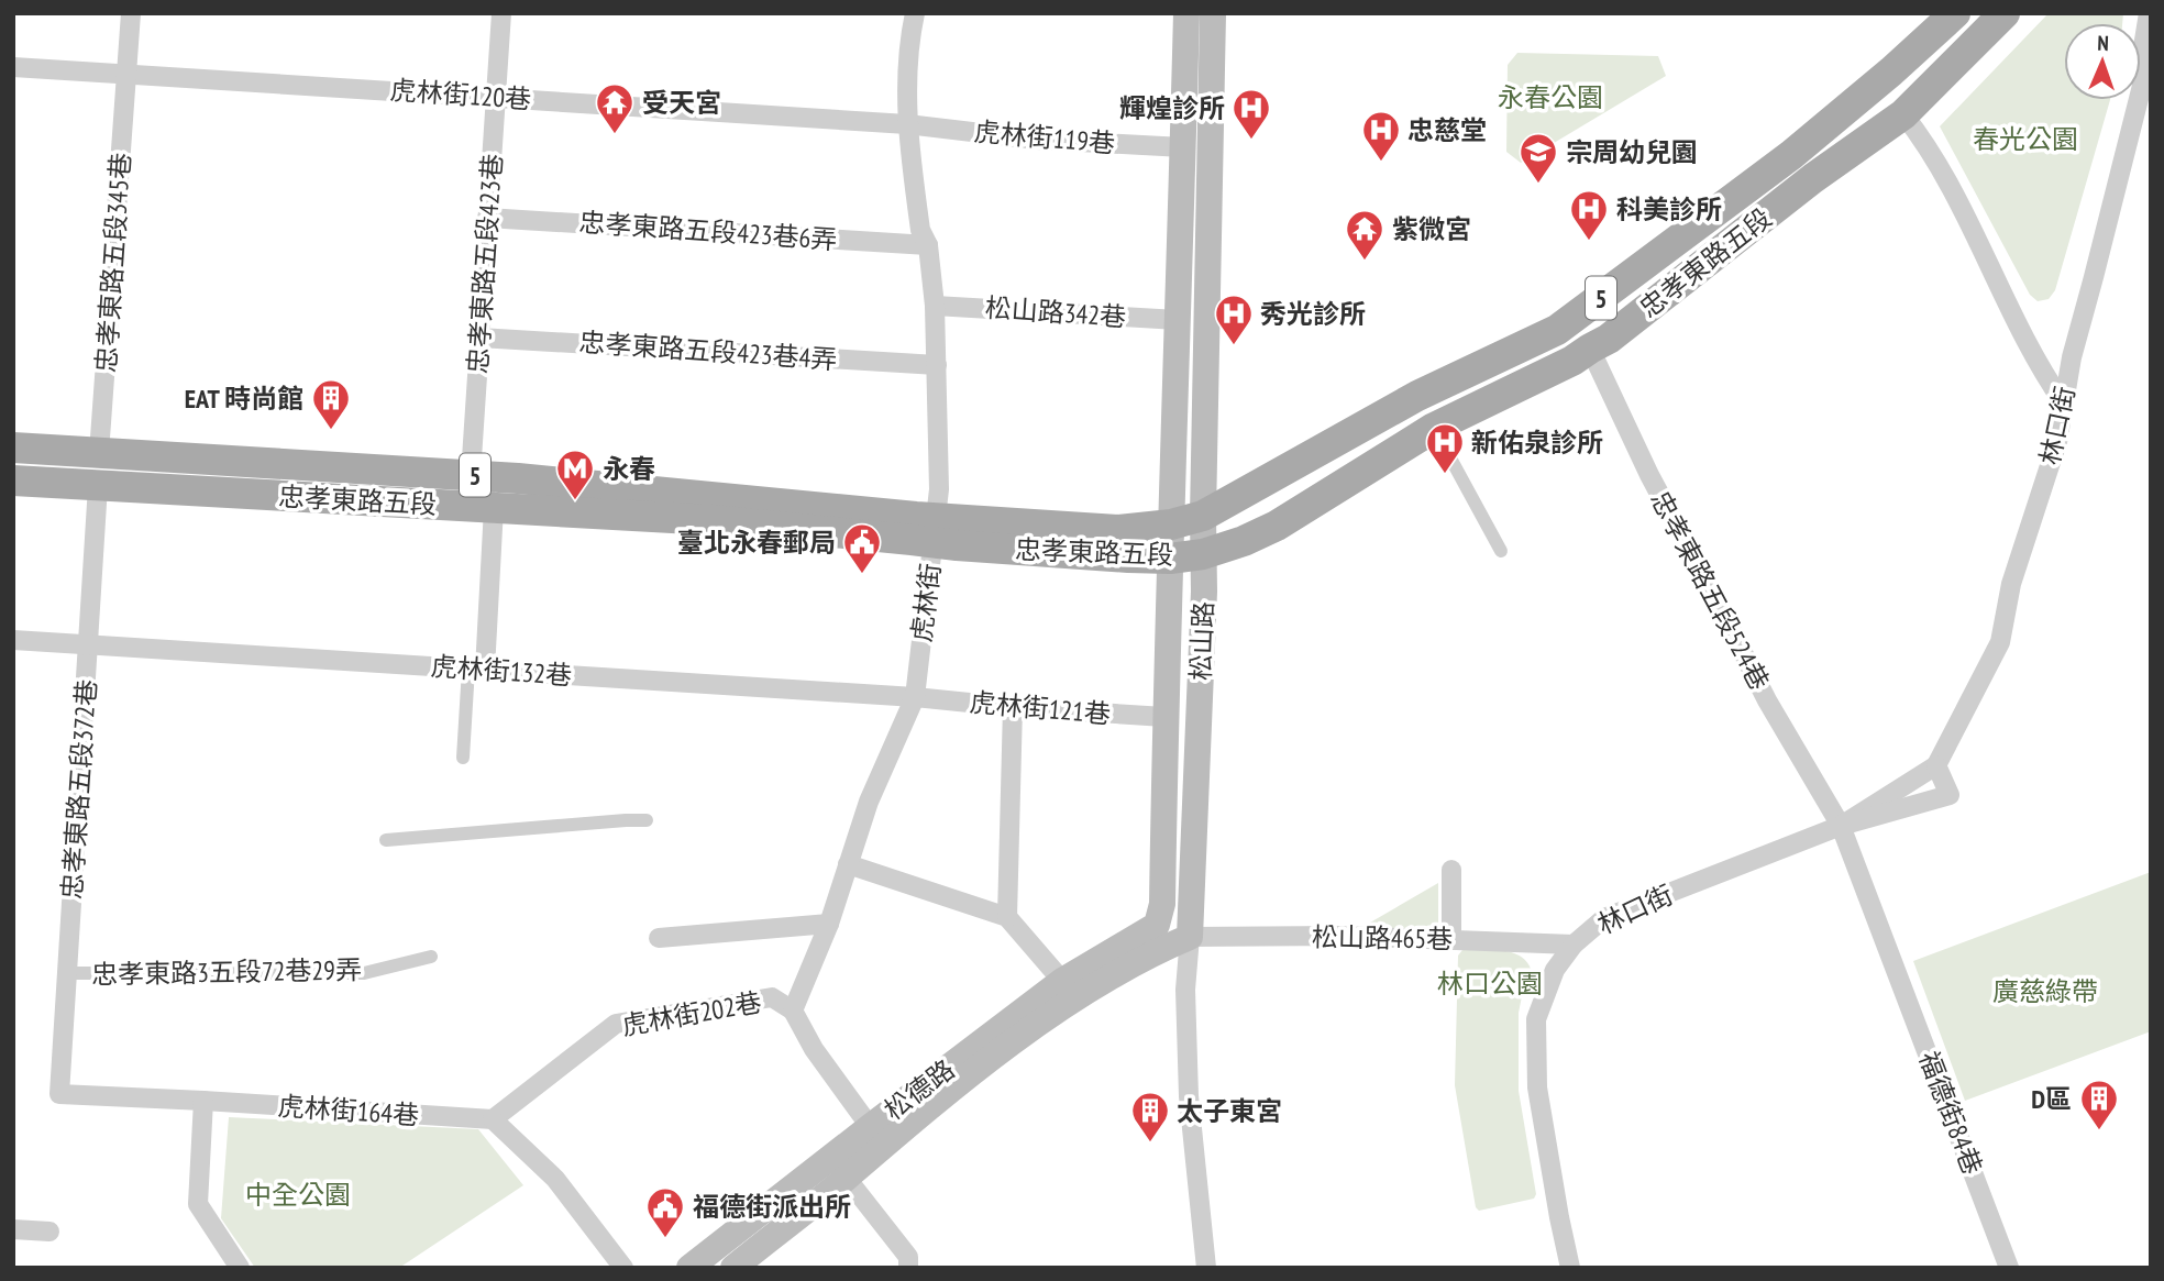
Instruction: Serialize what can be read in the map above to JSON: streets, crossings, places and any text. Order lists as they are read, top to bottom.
{
  "streets": {
    "main road": [
      "忠孝東路五段",
      "5",
      "松山路",
      "松德路"
    ],
    "street": [
      "虎林街120巷",
      "虎林街119巷",
      "忠孝東路五段423巷6弄",
      "忠孝東路五段345巷",
      "忠孝東路五段423巷",
      "松山路342巷",
      "忠孝東路五段423巷4弄",
      "林口街",
      "忠孝東路五段524巷",
      "虎林街",
      "虎林街132巷",
      "虎林街121巷",
      "忠孝東路五段372巷",
      "松山路465巷",
      "忠孝東路3五段72巷29弄",
      "虎林街202巷",
      "虎林街164巷",
      "福德街84巷"
    ]
  },
  "crossings": [
    ["虎林街120巷", "虎林街119巷"],
    ["虎林街120巷", "忠孝東路五段345巷"],
    ["虎林街120巷", "忠孝東路五段423巷"],
    ["虎林街120巷", "虎林街"],
    ["虎林街119巷", "虎林街"],
    ["虎林街119巷", "松山路"],
    ["忠孝東路五段423巷6弄", "忠孝東路五段423巷"],
    ["忠孝東路五段423巷6弄", "虎林街"],
    ["忠孝東路五段345巷", "忠孝東路五段"],
    ["忠孝東路五段", "忠孝東路五段423巷"],
    ["忠孝東路五段", "忠孝東路五段524巷"],
    ["忠孝東路五段", "虎林街"],
    ["忠孝東路五段", "松山路"],
    ["忠孝東路五段", "忠孝東路五段372巷"],
    ["忠孝東路五段423巷", "忠孝東路五段423巷4弄"],
    ["松山路342巷", "虎林街"],
    ["松山路342巷", "松山路"],
    ["忠孝東路五段423巷4弄", "虎林街"],
    ["林口街", "忠孝東路五段524巷"],
    ["林口街", "松山路465巷"],
    ["忠孝東路五段524巷", "福德街84巷"],
    ["虎林街", "虎林街132巷"],
    ["虎林街", "虎林街121巷"],
    ["虎林街", "虎林街202巷"],
    ["松山路", "虎林街121巷"],
    ["松山路", "松山路465巷"],
    ["松山路", "松德路"],
    ["虎林街132巷", "虎林街121巷"],
    ["虎林街132巷", "忠孝東路五段372巷"],
    ["忠孝東路五段372巷", "忠孝東路3五段72巷29弄"],
    ["忠孝東路五段372巷", "虎林街164巷"],
    ["松山路465巷", "松德路"],
    ["虎林街202巷", "虎林街164巷"]
  ],
  "parks": [
    "永春公園",
    "春光公園",
    "林口公園",
    "廣慈綠帶",
    "中全公園"
  ],
  "places": {
    "temple": ["受天宮", "紫微宮"],
    "hospital": [
      "輝煌診所",
      "忠慈堂",
      "科美診所",
      "秀光診所",
      "新佑泉診所"
    ],
    "school or university": ["宗周幼兒園"],
    "building": ["EAT 時尚館", "D區", "太子東宮"],
    "metro station": ["永春"],
    "public building": ["臺北永春郵局", "福德街派出所"]
  },
  "north": "top"
}
